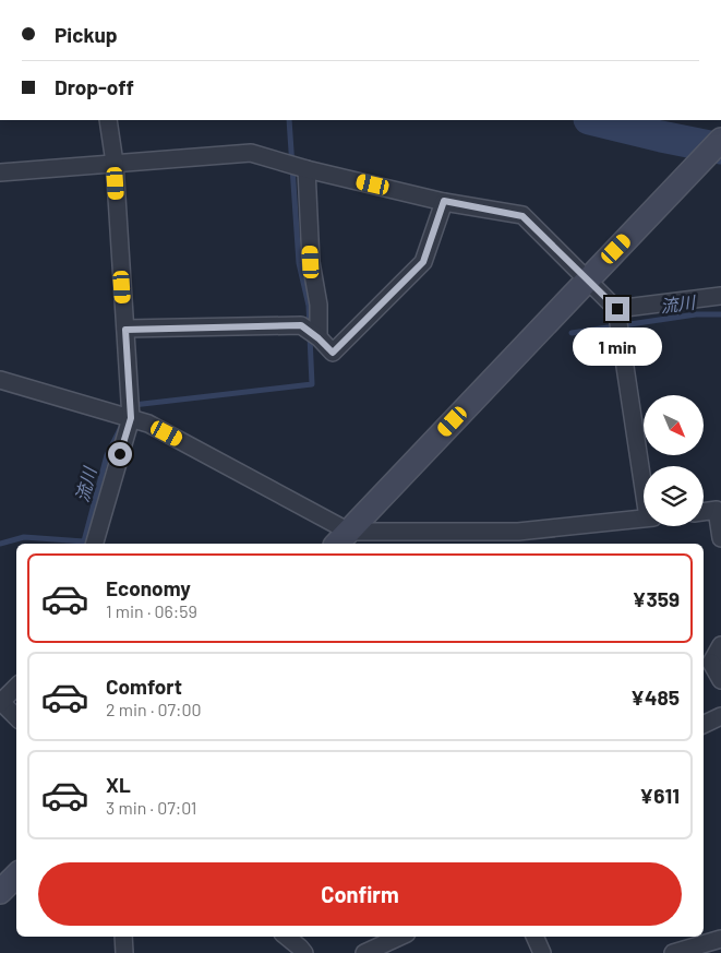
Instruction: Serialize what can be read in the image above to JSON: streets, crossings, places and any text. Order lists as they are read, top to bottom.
{
  "water": ["流川"],
  "north": "bottom right",
  "page": {
    "banner": ["Pickup", "Drop-off"],
    "bubble": "1 min",
    "list": [
      {
        "name": "Economy",
        "note": "1 min · 06:59",
        "value": "¥359"
      },
      {
        "name": "Comfort",
        "note": "2 min · 07:00",
        "value": "¥485"
      },
      {
        "name": "XL",
        "note": "3 min · 07:01",
        "value": "¥611"
      }
    ],
    "buttons": "Confirm"
  }
}
